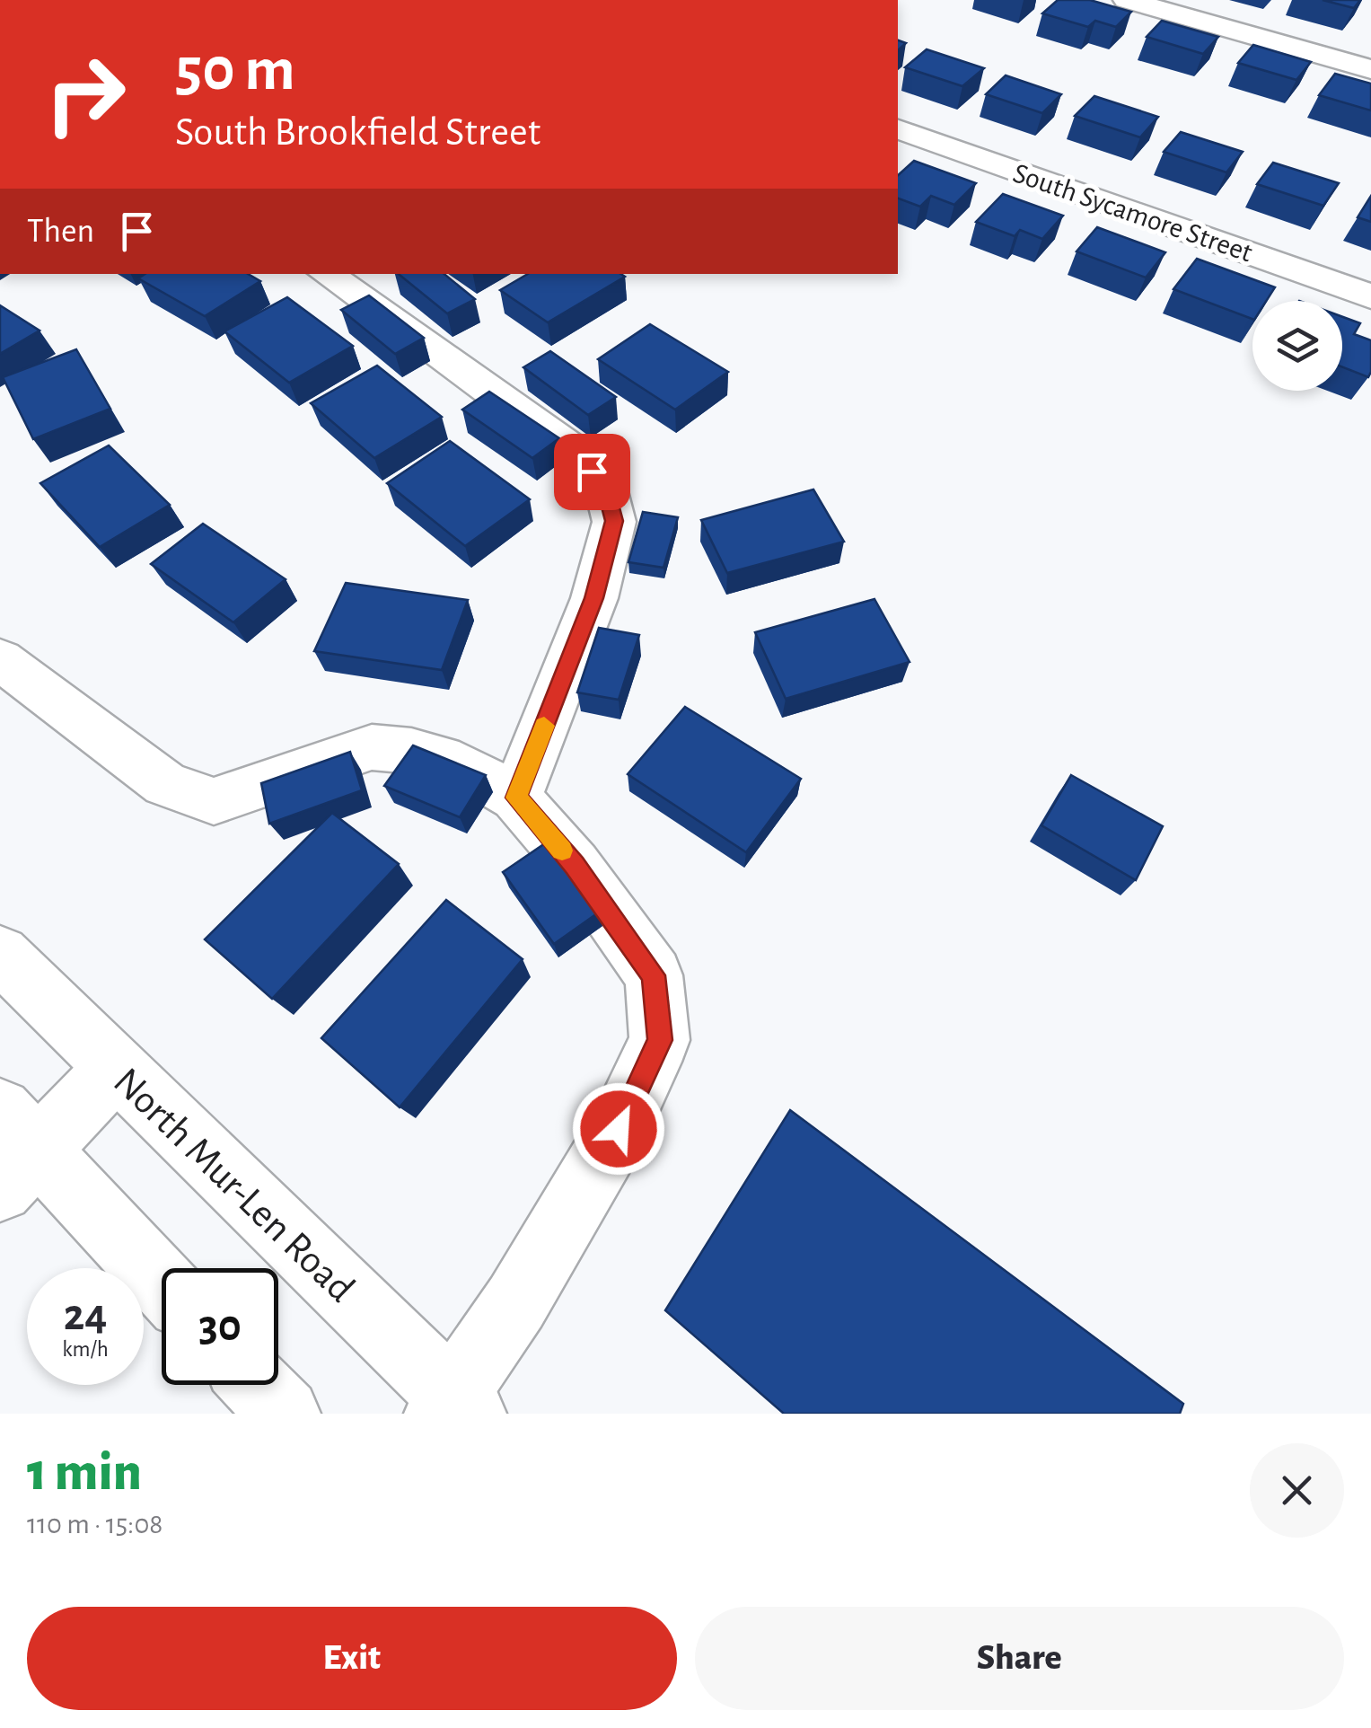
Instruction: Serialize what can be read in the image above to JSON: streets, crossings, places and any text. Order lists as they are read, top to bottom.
{
  "streets": {
    "street": ["South Sycamore Street", "North Mur-Len Road"]
  },
  "page": {
    "turn": ["50 m", "South Brookfield Street"],
    "then": "Then",
    "speed": "24 km/h",
    "limit": "30",
    "heading": ["1 min", "110 m · 15:08"],
    "buttons": ["Exit", "Share"]
  }
}
